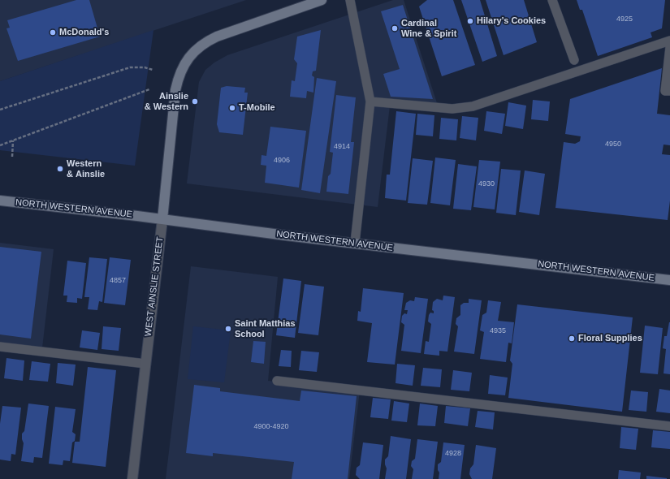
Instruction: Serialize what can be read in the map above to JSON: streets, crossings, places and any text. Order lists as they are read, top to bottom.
{
  "streets": {
    "main road": ["NORTH WESTERN AVENUE", "WEST AINSLIE STREET"]
  },
  "crossings": [
    ["NORTH WESTERN AVENUE", "WEST AINSLIE STREET"]
  ],
  "places": [
    "Hilary’s Cookies",
    "Cardinal Wine & Spirit",
    "McDonald's",
    "Ainslie & Western",
    "T-Mobile",
    "Western & Ainslie",
    "Saint Matthias School",
    "Floral Supplies"
  ],
  "house_numbers": [
    "4925",
    "4950",
    "4914",
    "4906",
    "4930",
    "4857",
    "4935",
    "4900-4920",
    "4928"
  ]
}
